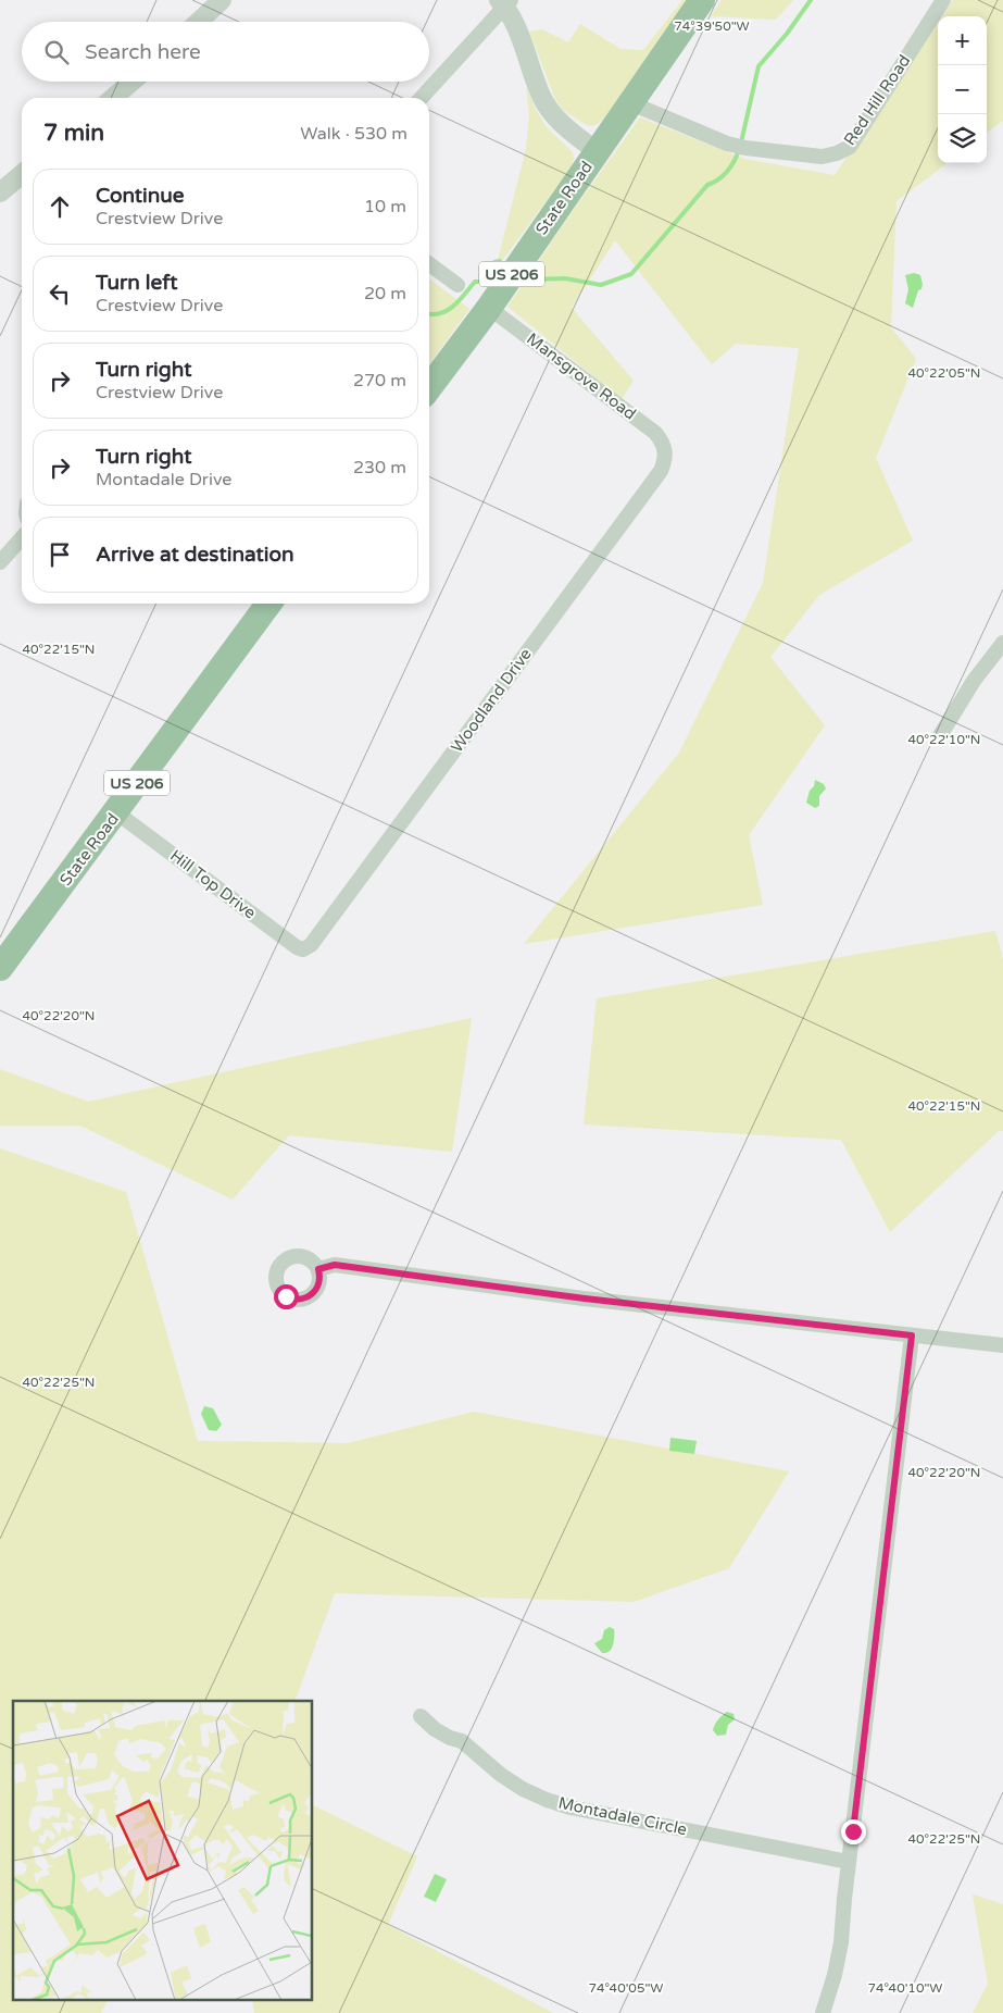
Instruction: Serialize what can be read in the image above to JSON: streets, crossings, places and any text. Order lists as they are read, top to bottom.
{
  "streets": {
    "highway": ["State Road", "US 206"],
    "street": [
      "Red Hill Road",
      "Mansgrove Road",
      "Woodland Drive",
      "Hill Top Drive",
      "Montadale Circle"
    ]
  },
  "crossings": [
    ["Red Hill Road", "State Road"],
    ["State Road", "Mansgrove Road"],
    ["State Road", "Hill Top Drive"],
    ["Mansgrove Road", "Woodland Drive"],
    ["Woodland Drive", "Hill Top Drive"]
  ],
  "page": {
    "map_buttons": ["+", "−"],
    "search": "Search here",
    "heading": ["7 min", "Walk · 530 m"],
    "list": [
      ["Continue", "Crestview Drive", "10 m"],
      ["Turn left", "Crestview Drive", "20 m"],
      ["Turn right", "Crestview Drive", "270 m"],
      ["Turn right", "Montadale Drive", "230 m"],
      "Arrive at destination"
    ]
  },
  "coordinates": [
    "74°39'50\"W",
    "40°22'05\"N",
    "40°22'15\"N",
    "40°22'10\"N",
    "40°22'20\"N",
    "40°22'25\"N",
    "74°40'05\"W",
    "74°40'10\"W"
  ]
}
